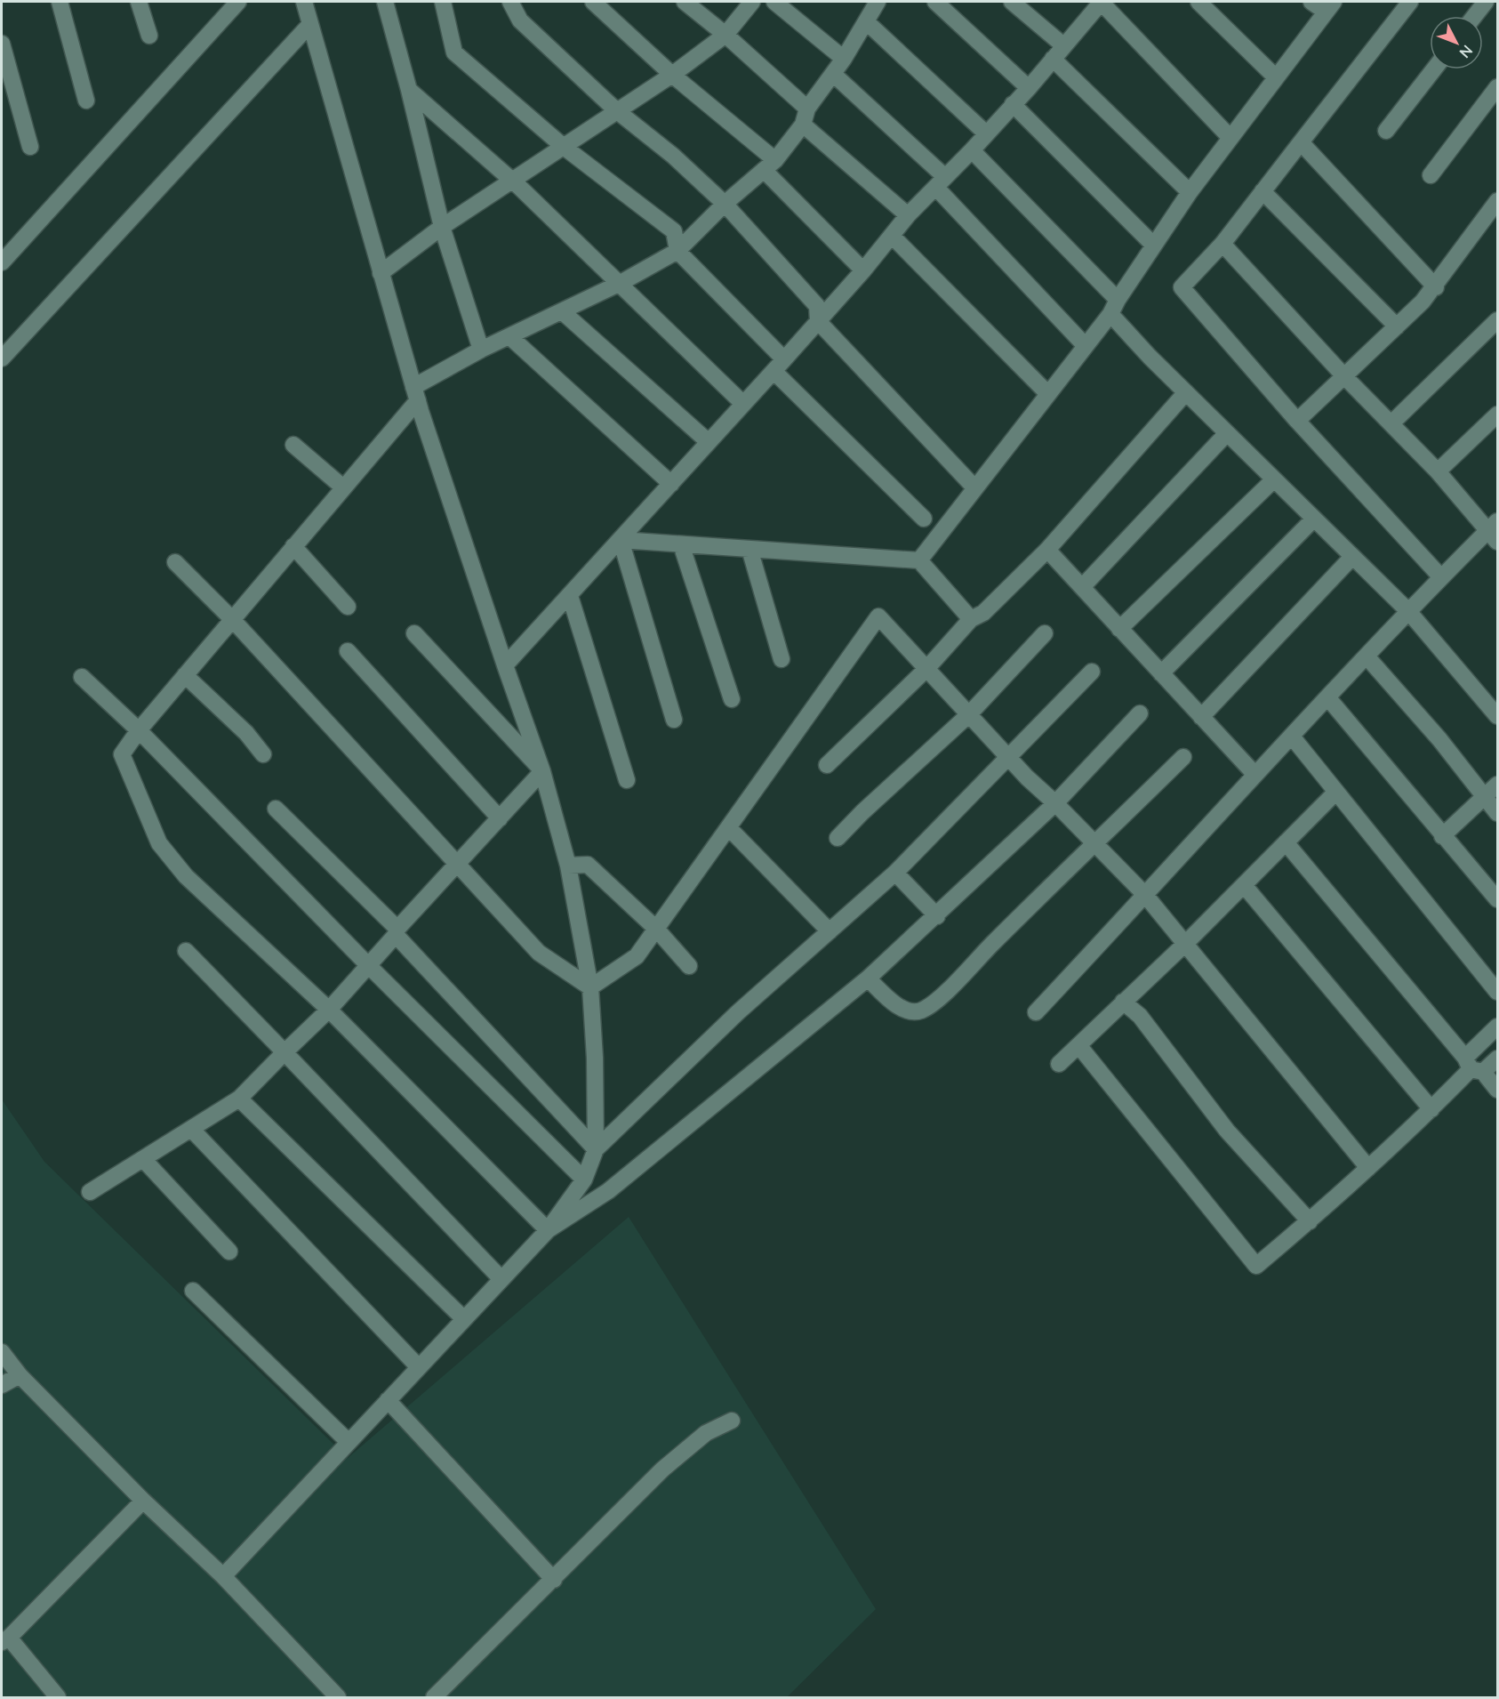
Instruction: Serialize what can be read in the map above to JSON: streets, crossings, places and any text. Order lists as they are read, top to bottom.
{
  "north": "bottom right"
}
